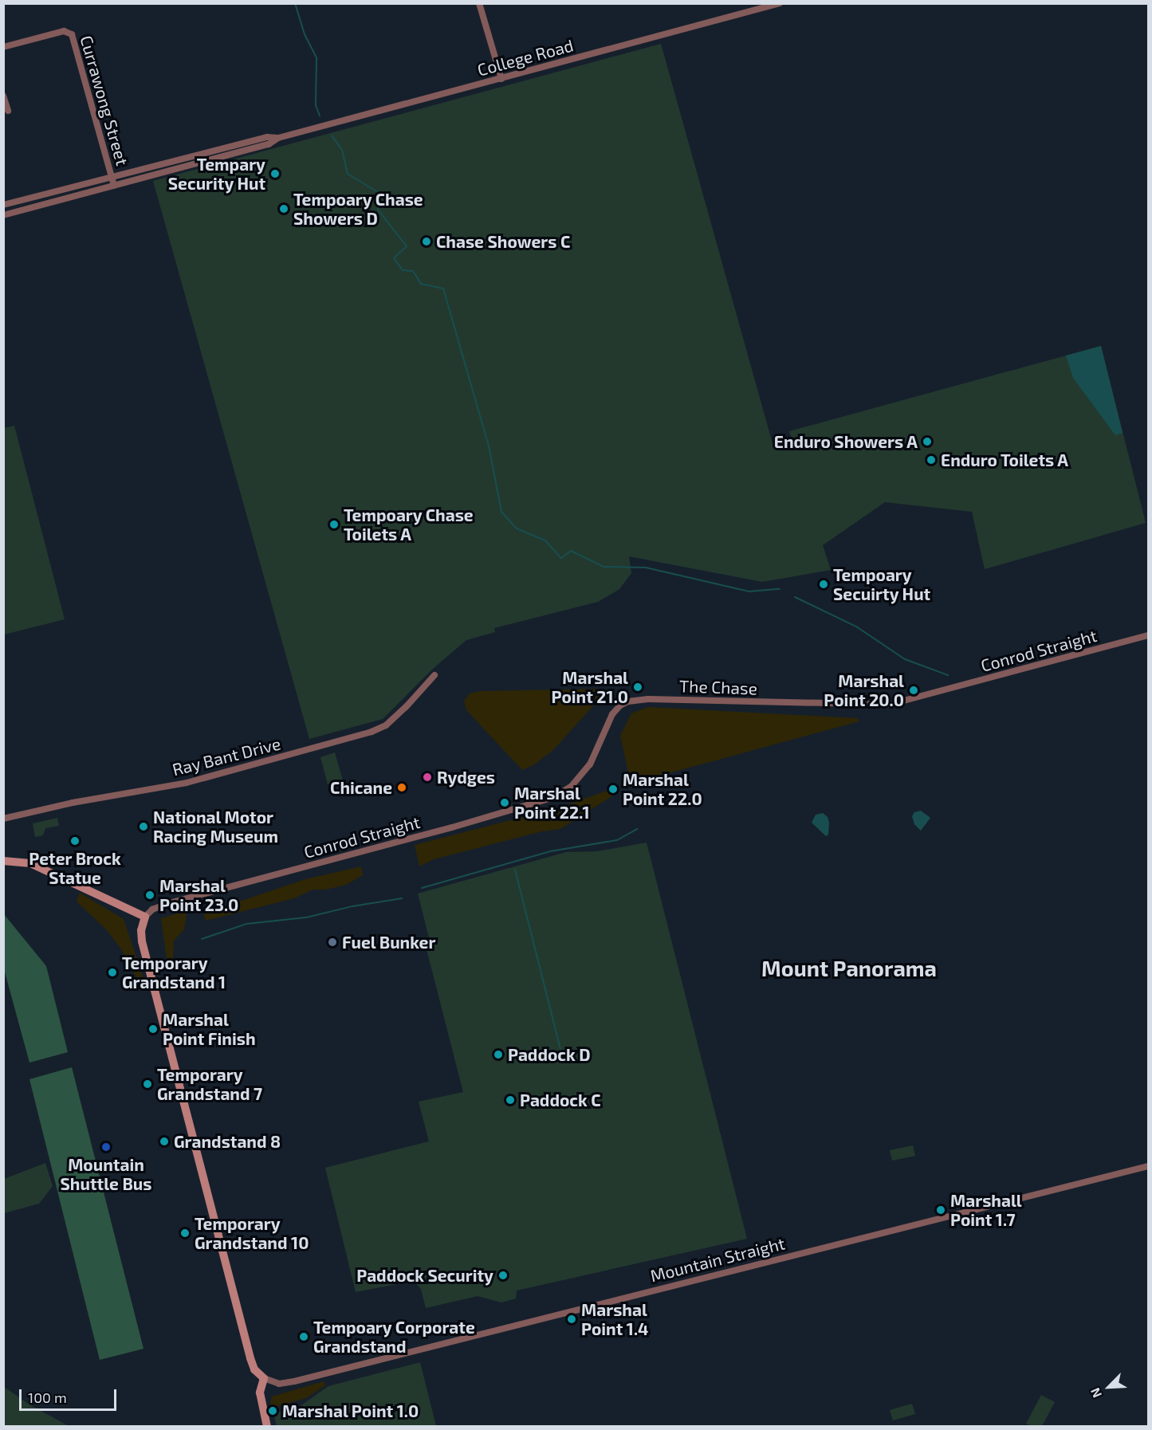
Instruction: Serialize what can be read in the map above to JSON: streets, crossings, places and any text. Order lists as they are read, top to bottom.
{
  "streets": {
    "street": [
      "College Road",
      "Currawong Street",
      "Conrod Straight",
      "The Chase",
      "Ray Bant Drive",
      "Mountain Straight"
    ]
  },
  "crossings": [
    ["College Road", "Currawong Street"],
    ["Conrod Straight", "The Chase"]
  ],
  "districts": ["Mount Panorama"],
  "places": [
    "Tempary Security Hut",
    "Tempoary Chase Showers D",
    "Chase Showers C",
    "Enduro Showers A",
    "Enduro Toilets A",
    "Tempoary Chase Toilets A",
    "Tempoary Secuirty Hut",
    "Marshal Point 21.0",
    "Marshal Point 20.0",
    "Rydges",
    "Chicane",
    "Marshal Point 22.0",
    "Marshal Point 22.1",
    "National Motor Racing Museum",
    "Peter Brock Statue",
    "Marshal Point 23.0",
    "Fuel Bunker",
    "Temporary Grandstand 1",
    "Marshal Point Finish",
    "Paddock D",
    "Temporary Grandstand 7",
    "Paddock C",
    "Grandstand 8",
    "Mountain Shuttle Bus",
    "Marshall Point 1.7",
    "Temporary Grandstand 10",
    "Paddock Security",
    "Marshal Point 1.4",
    "Tempoary Corporate Grandstand",
    "Marshal Point 1.0"
  ],
  "scale_bar": "100 m",
  "north": "bottom left"
}
